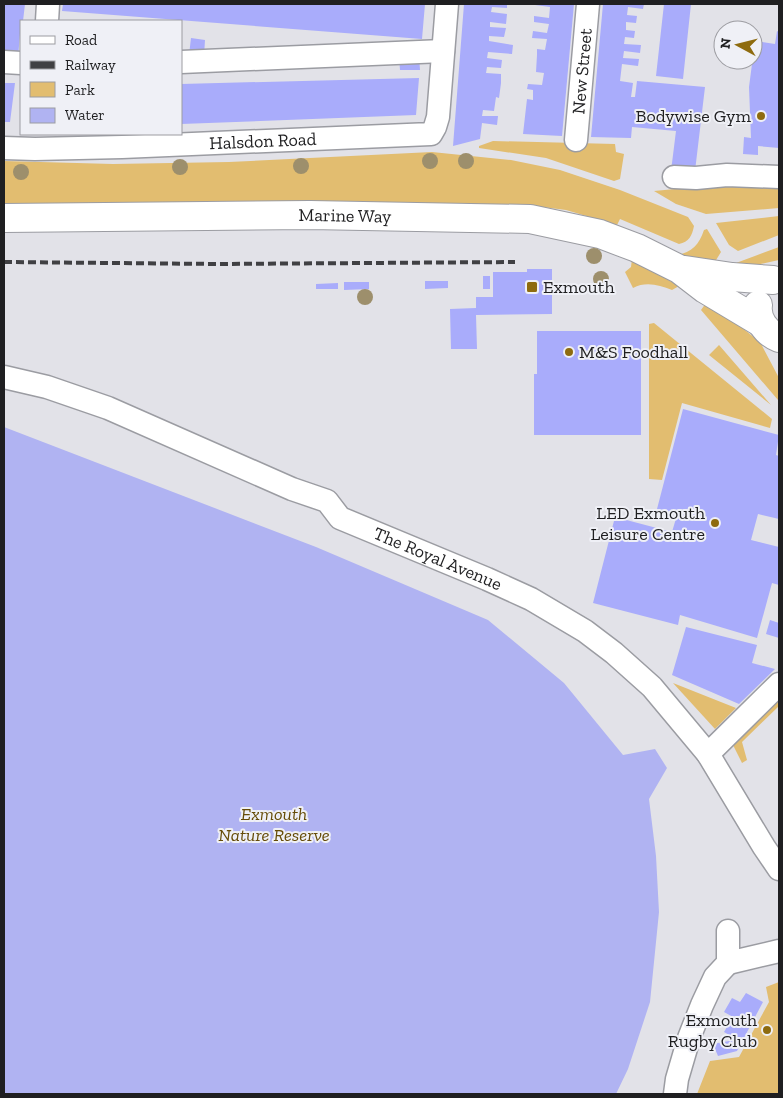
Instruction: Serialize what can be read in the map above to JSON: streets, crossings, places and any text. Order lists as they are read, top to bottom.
{
  "streets": {
    "highway": ["Marine Way"],
    "street": ["New Street", "Halsdon Road", "The Royal Avenue"]
  },
  "parks": ["Exmouth Nature Reserve"],
  "places": {
    "other": [
      "Bodywise Gym",
      "M&S Foodhall",
      "LED Exmouth Leisure Centre",
      "Exmouth Rugby Club"
    ],
    "transit": ["Exmouth"]
  },
  "legend": [
    "Road",
    "Railway",
    "Park",
    "Water"
  ],
  "north": "left"
}
